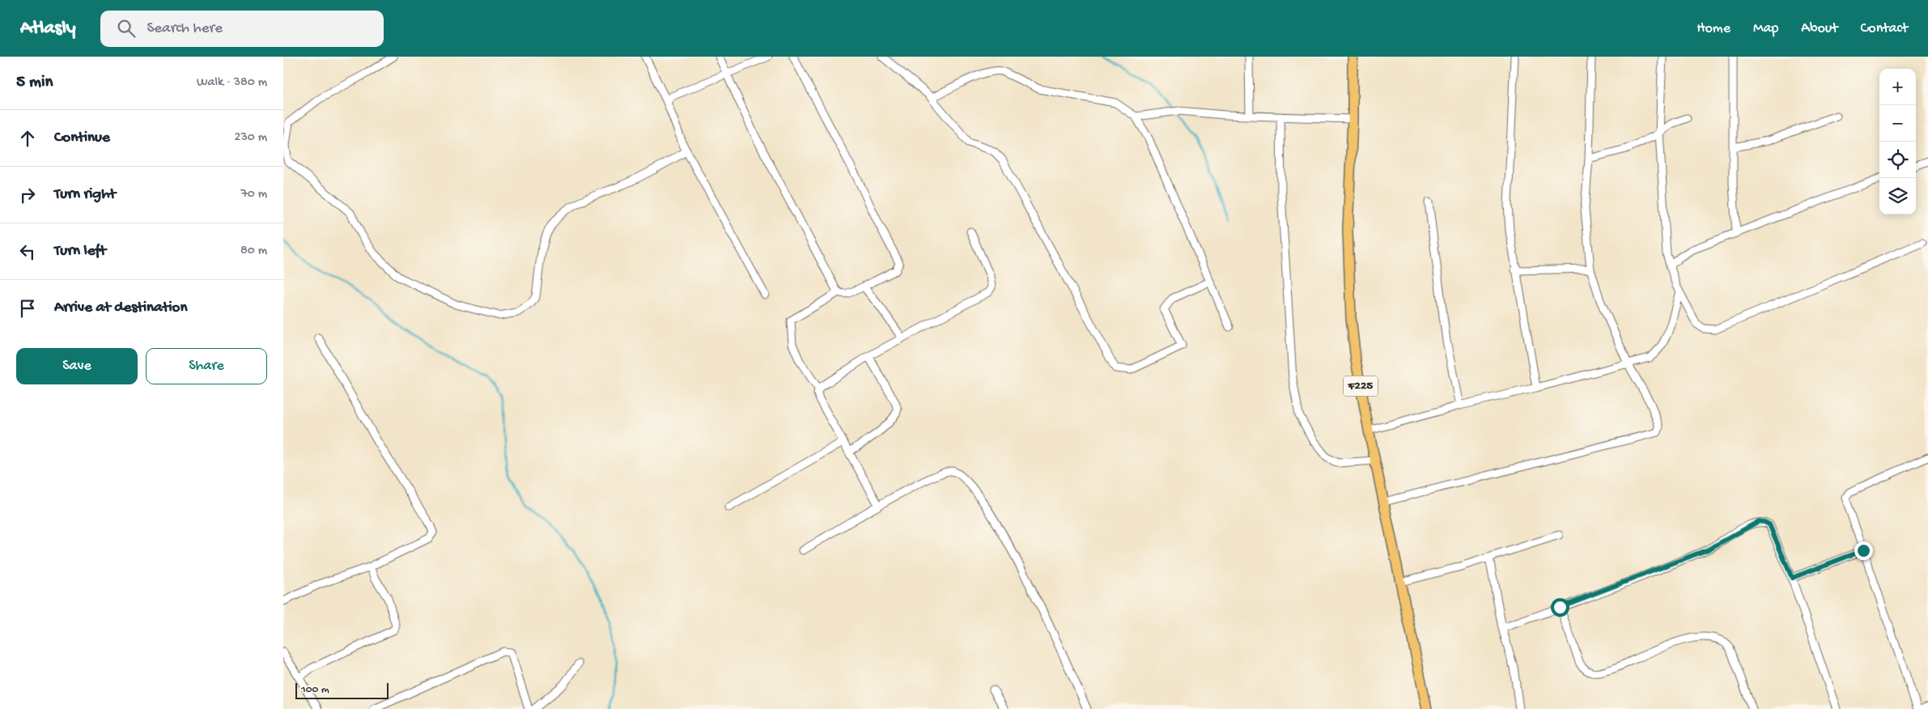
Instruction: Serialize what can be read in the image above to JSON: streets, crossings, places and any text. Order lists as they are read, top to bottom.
{
  "streets": {
    "main road": ["F225"]
  },
  "scale_bar": "100 m",
  "page": {
    "header": "Atlasly",
    "search": "Search here",
    "nav": [
      "Home",
      "Map",
      "About",
      "Contact"
    ],
    "heading": ["5 min", "Walk · 380 m"],
    "map_buttons": ["+", "−"],
    "list": [
      ["Continue", "230 m"],
      ["Turn right", "70 m"],
      ["Turn left", "80 m"],
      "Arrive at destination"
    ],
    "buttons": ["Save", "Share"],
    "scale": "100 m"
  }
}
